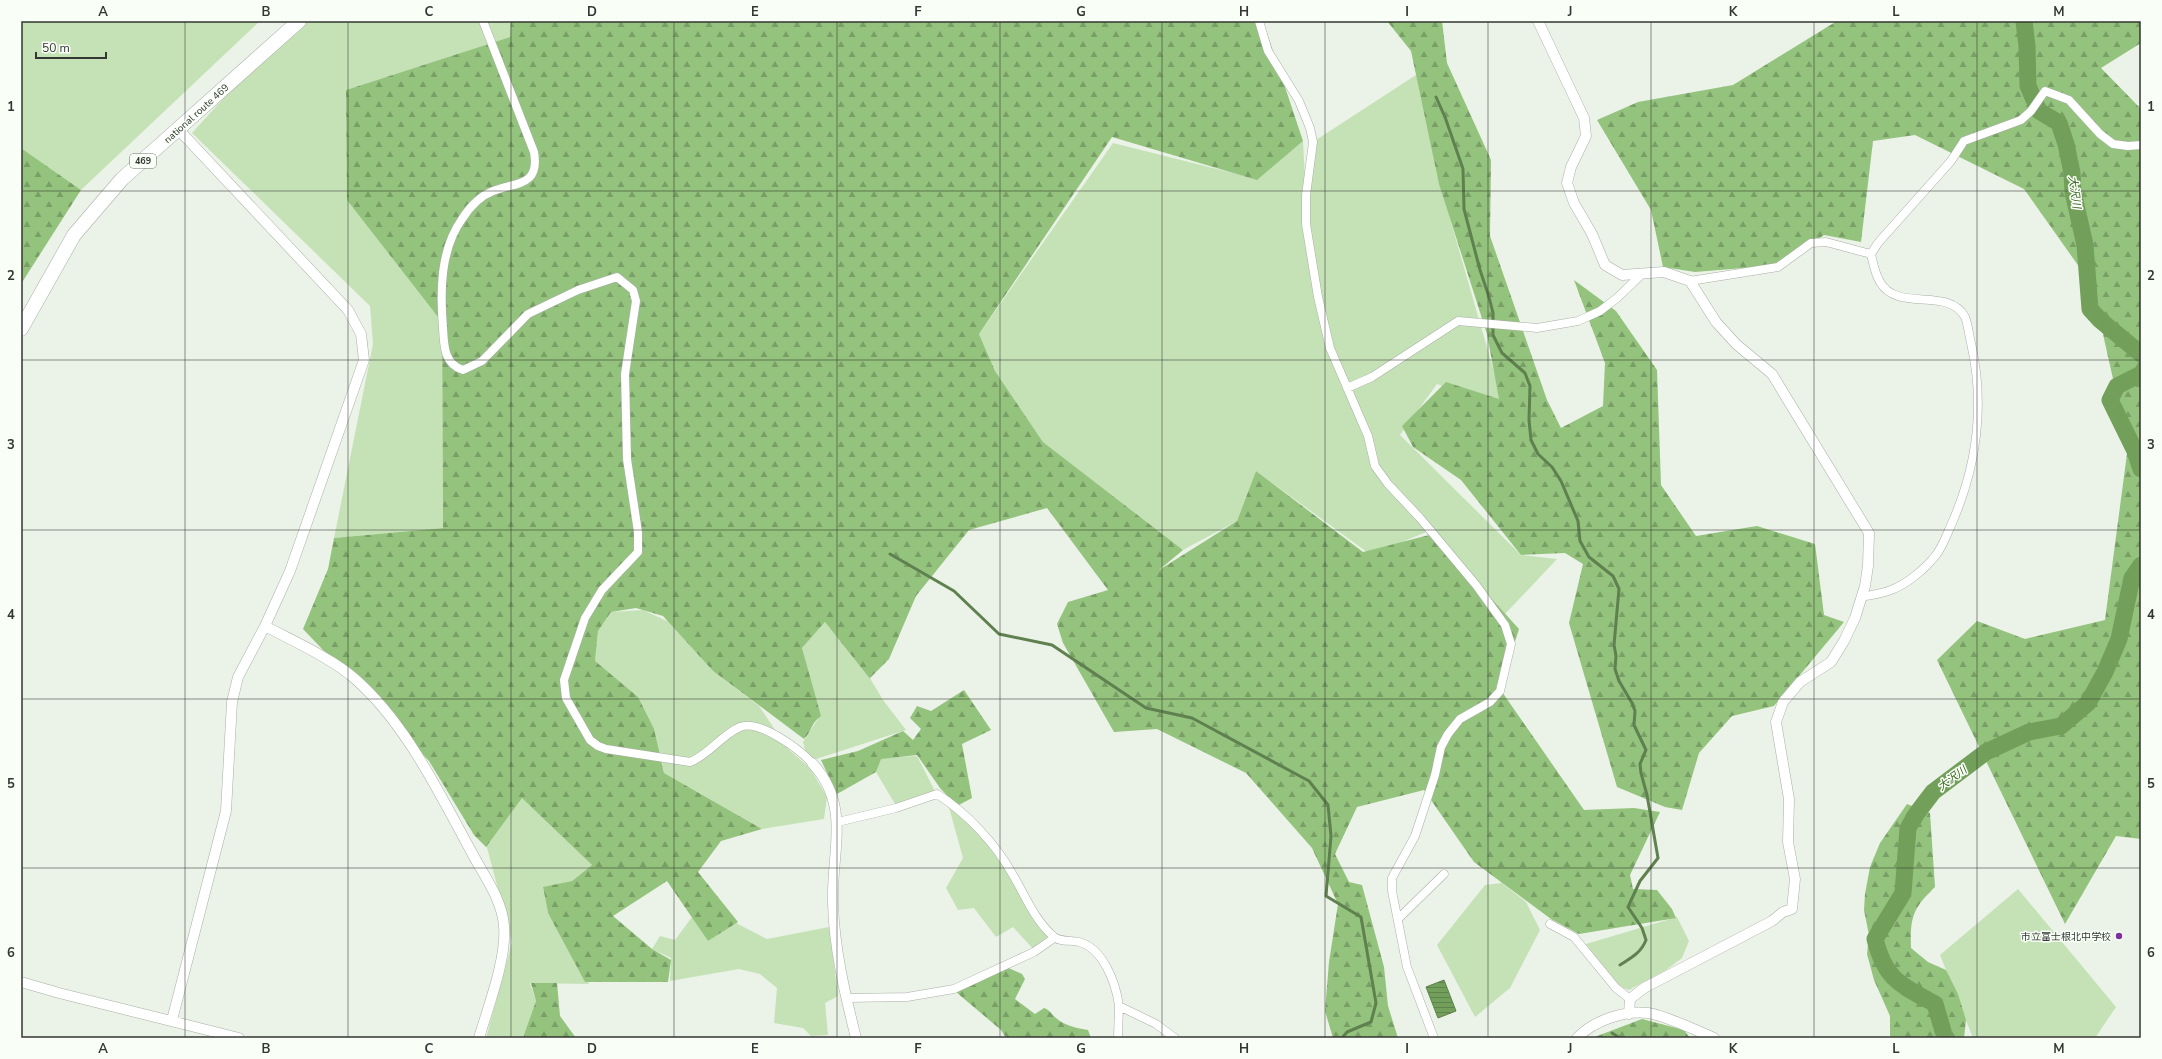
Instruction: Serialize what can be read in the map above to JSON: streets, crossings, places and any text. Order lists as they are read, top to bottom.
{
  "streets": {
    "highway": ["national route 469", "469"]
  },
  "water": ["大沢川"],
  "places": ["市立富士根北中学校"],
  "scale_bar": "50 m",
  "grid": {
    "columns": [
      "A",
      "B",
      "C",
      "D",
      "E",
      "F",
      "G",
      "H",
      "I",
      "J",
      "K",
      "L",
      "M"
    ],
    "rows": [
      "1",
      "2",
      "3",
      "4",
      "5",
      "6"
    ]
  }
}
